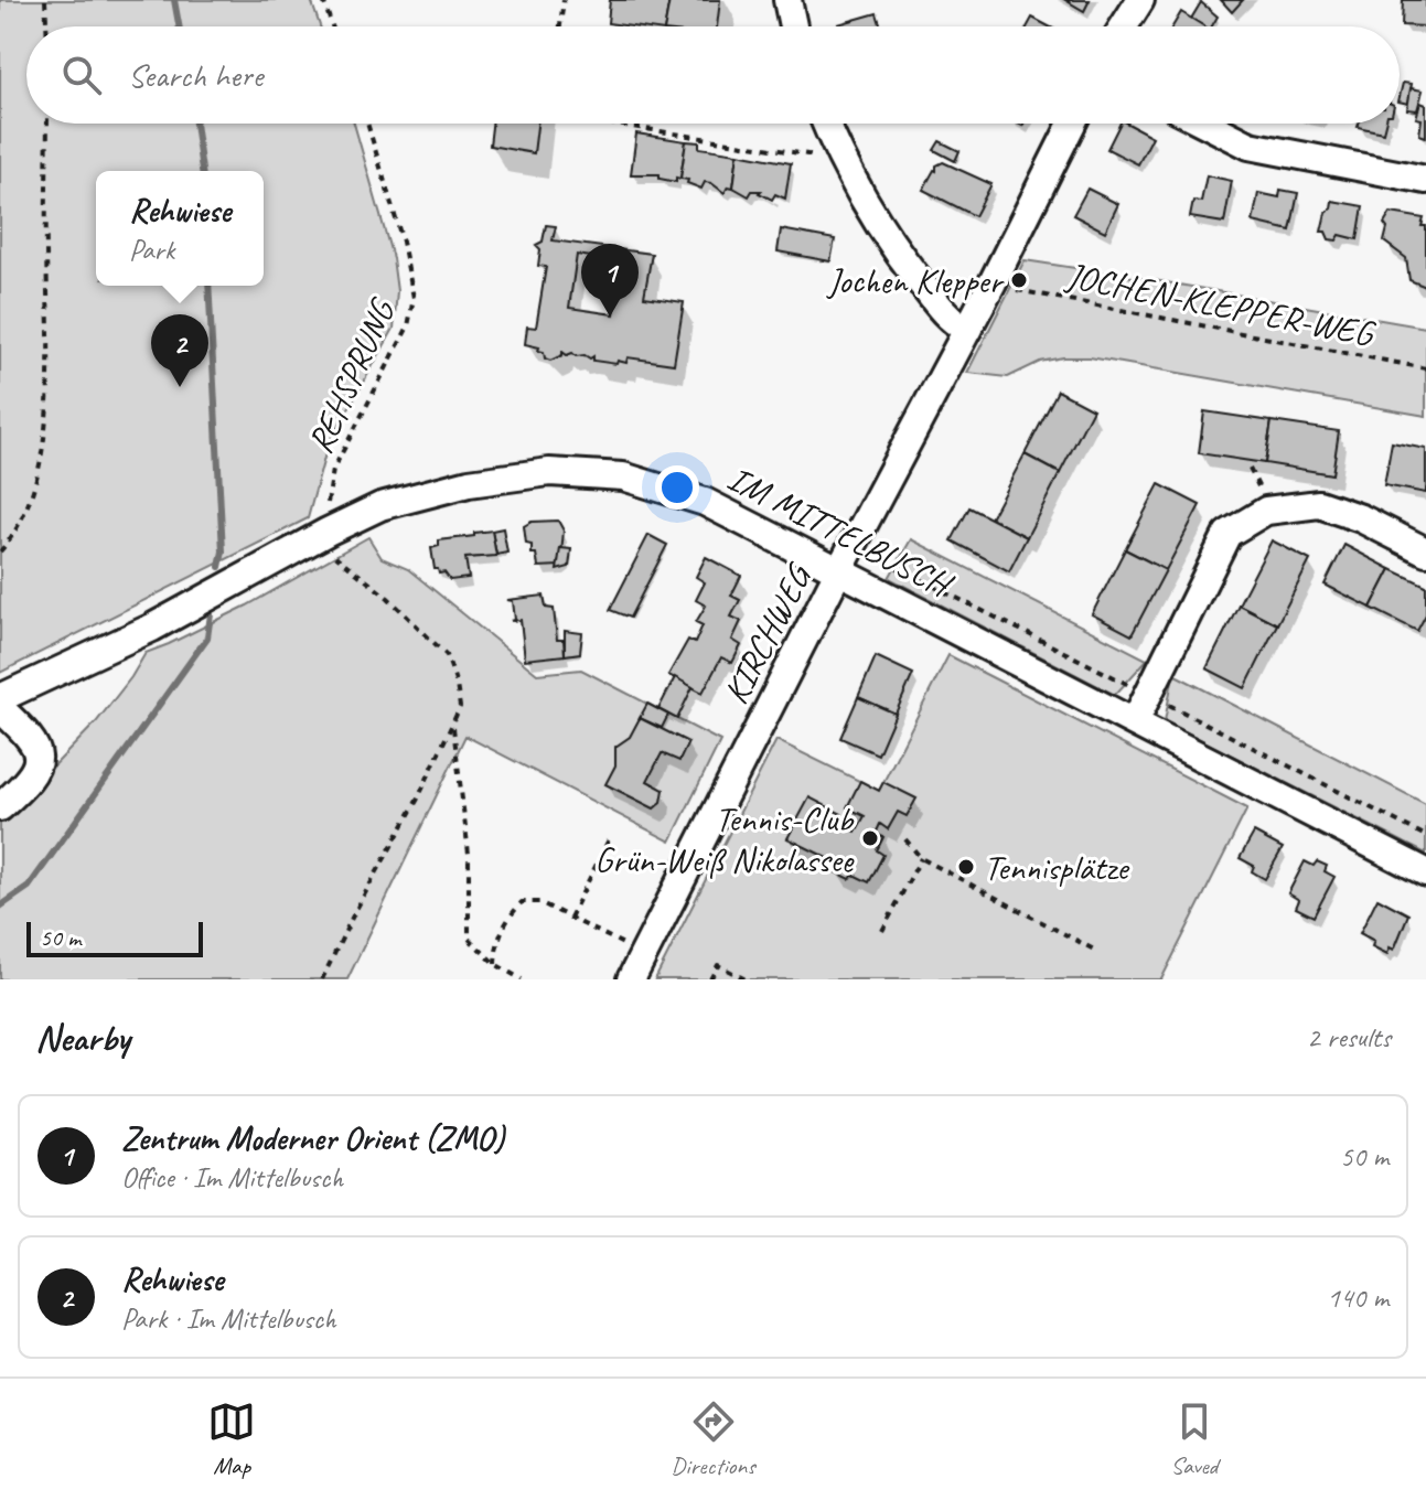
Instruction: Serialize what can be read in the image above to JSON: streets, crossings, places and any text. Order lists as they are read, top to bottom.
{
  "streets": {
    "street": ["IM MITTELBUSCH", "KIRCHWEG"],
    "path": ["JOCHEN-KLEPPER-WEG", "REHSPRUNG"]
  },
  "crossings": [
    ["IM MITTELBUSCH", "KIRCHWEG"]
  ],
  "places": ["Jochen Klepper", "Tennis-Club Grün-Weiß Nikolassee", "Tennisplätze"],
  "scale_bar": "50 m",
  "page": {
    "search": "Search here",
    "popup": ["Rehwiese", "Park"],
    "pins": ["1", "2"],
    "scale": "50 m",
    "heading": ["Nearby", "2 results"],
    "list": [
      {
        "mark": "1",
        "name": "Zentrum Moderner Orient (ZMO)",
        "note": "Office · Im Mittelbusch",
        "value": "50 m"
      },
      {
        "mark": "2",
        "name": "Rehwiese",
        "note": "Park · Im Mittelbusch",
        "value": "140 m"
      }
    ],
    "nav": ["Map", "Directions", "Saved"]
  }
}
